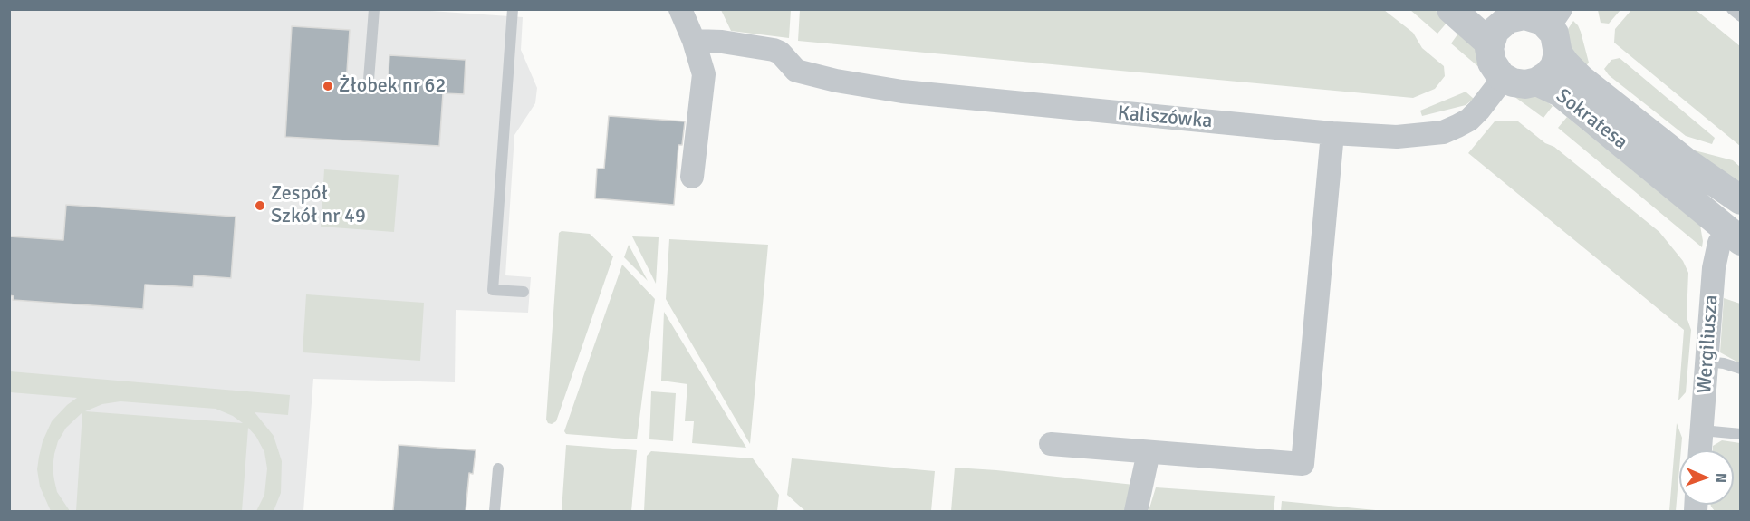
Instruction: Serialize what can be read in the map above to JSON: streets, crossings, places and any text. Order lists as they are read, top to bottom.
{
  "streets": {
    "street": ["Kaliszówka", "Sokratesa", "Wergiliusza"]
  },
  "crossings": [
    ["Kaliszówka", "Sokratesa"],
    ["Sokratesa", "Wergiliusza"]
  ],
  "places": ["Żłobek nr 62", "Zespół Szkół nr 49"],
  "north": "right"
}
